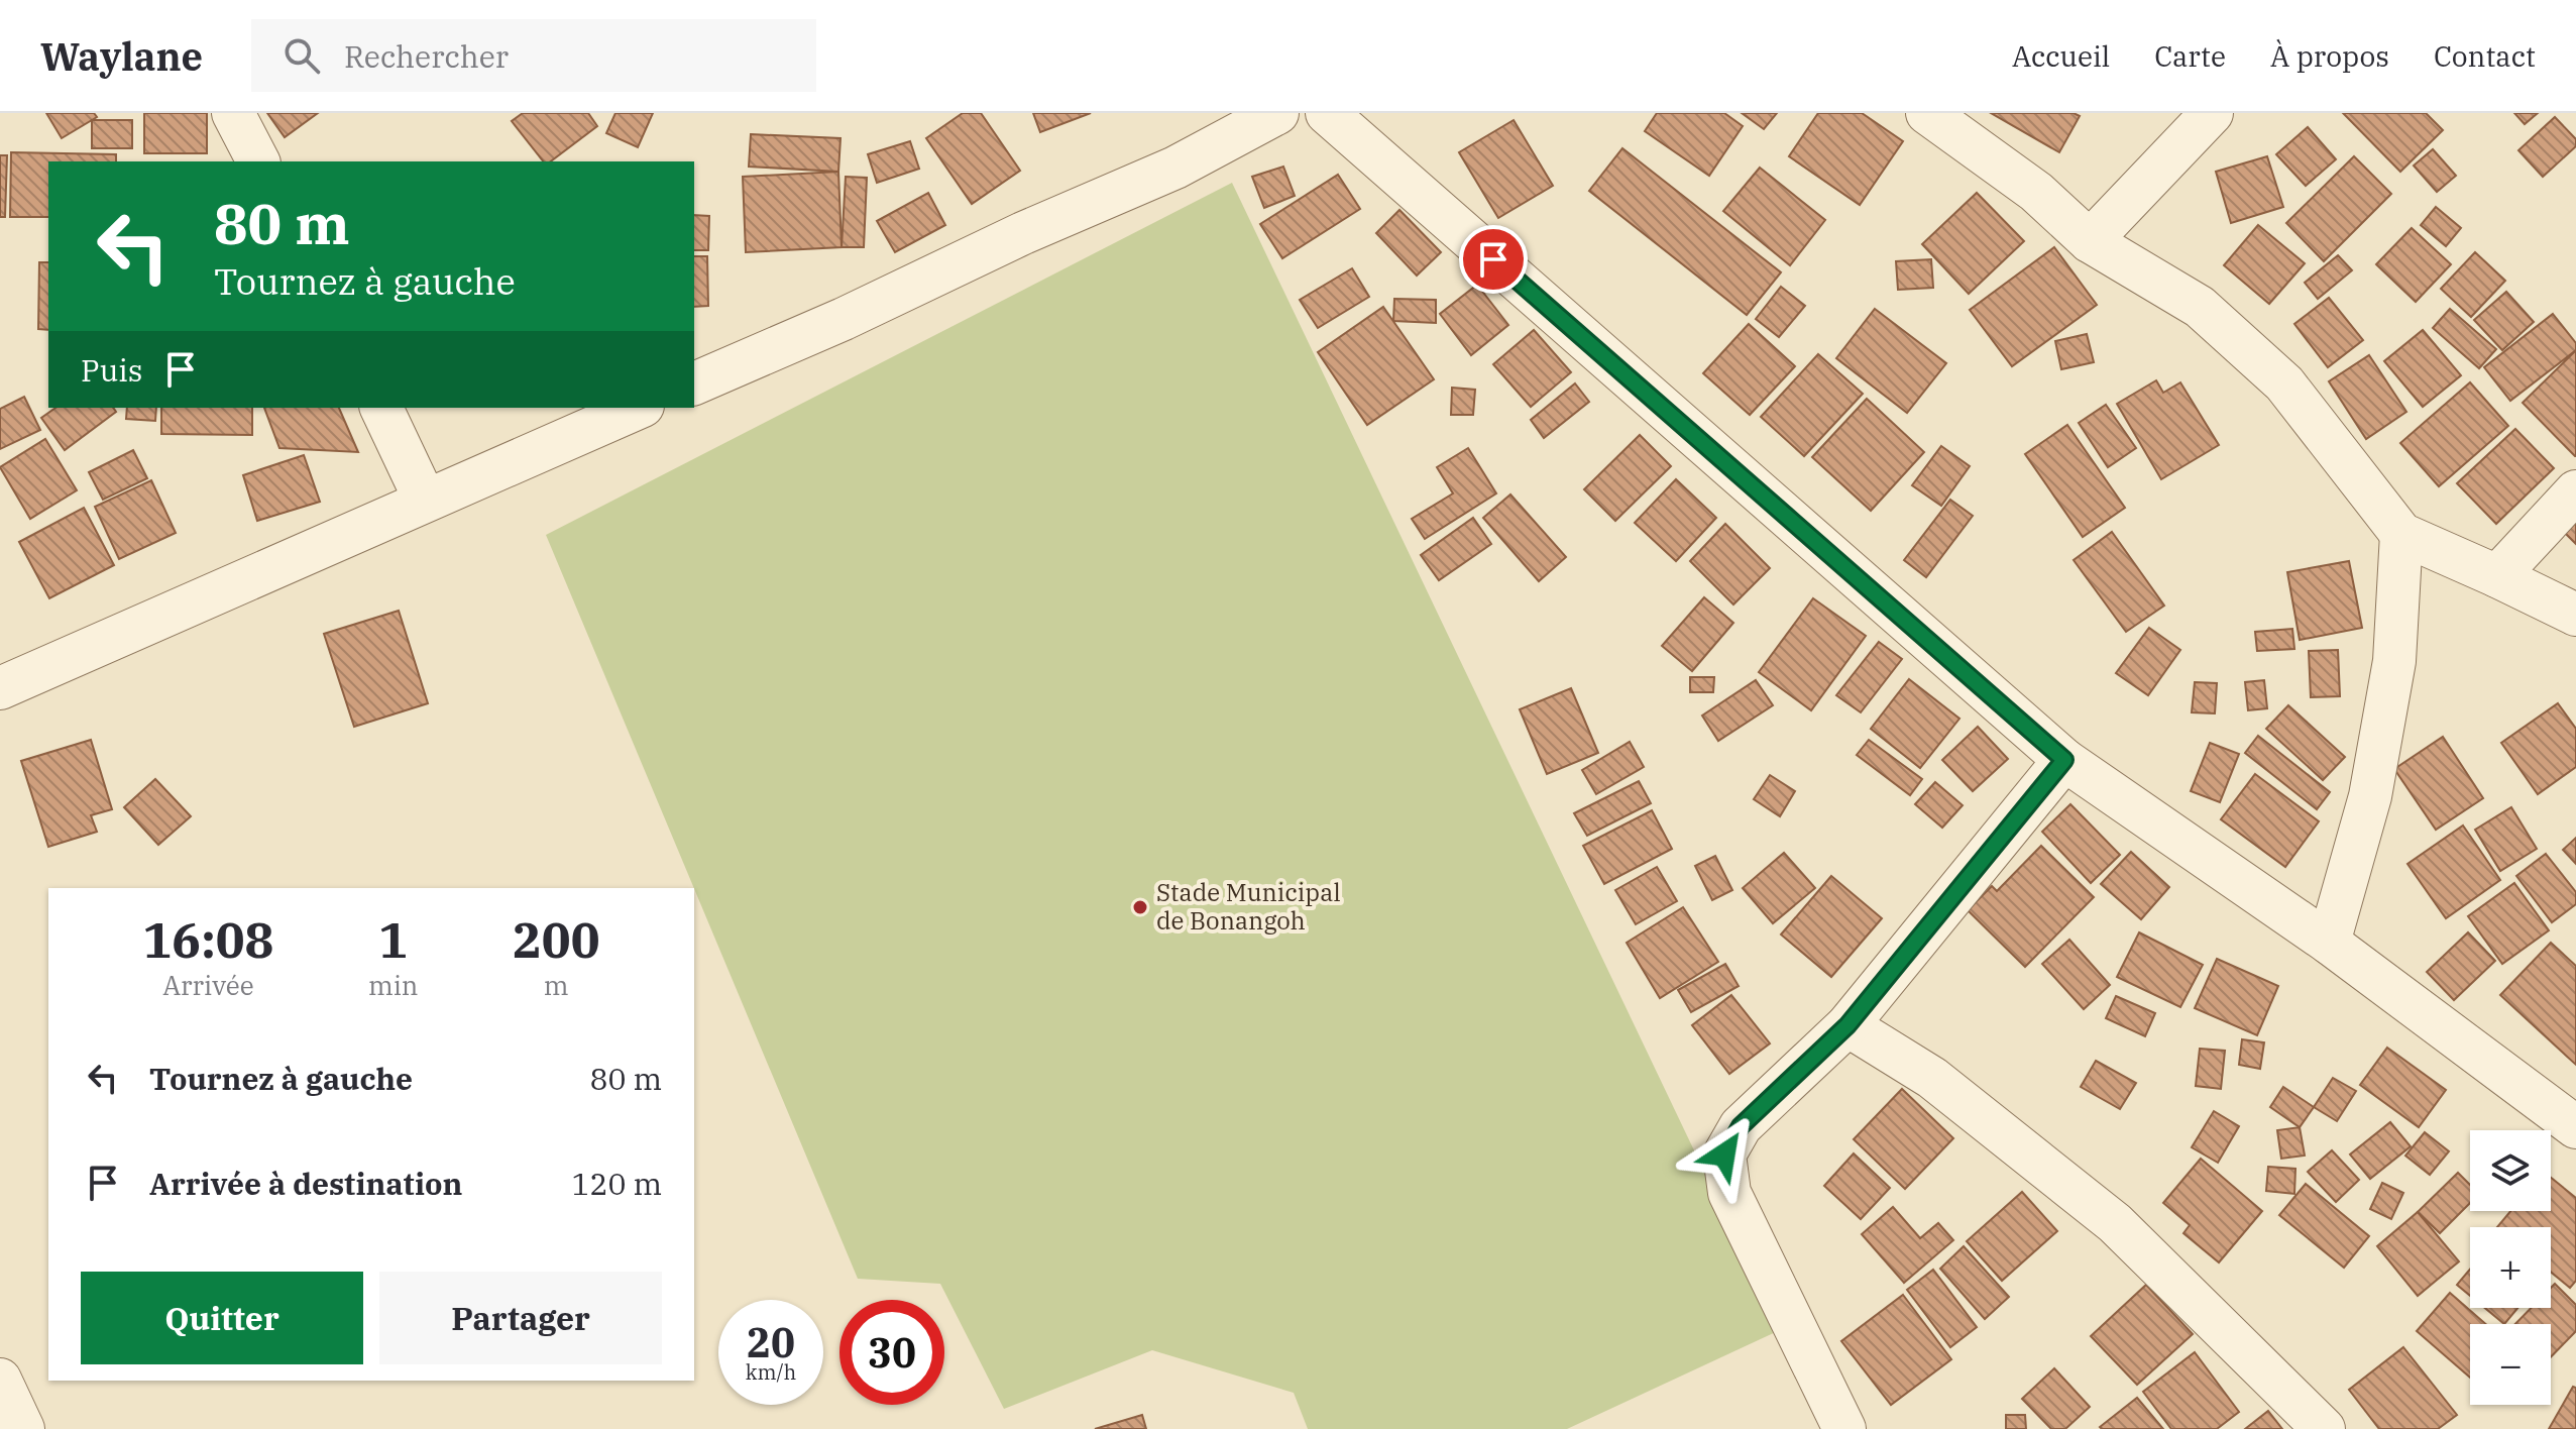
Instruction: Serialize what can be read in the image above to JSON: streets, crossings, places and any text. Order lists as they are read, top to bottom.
{
  "places": ["Stade Municipal de Bonangoh"],
  "page": {
    "header": "Waylane",
    "search": "Rechercher",
    "nav": [
      "Accueil",
      "Carte",
      "À propos",
      "Contact"
    ],
    "turn": ["80 m", "Tournez à gauche"],
    "then": "Puis",
    "eta": [
      "16:08",
      "Arrivée",
      "1",
      "min",
      "200",
      "m"
    ],
    "list": [
      {
        "name": "Tournez à gauche",
        "value": "80 m"
      },
      {
        "name": "Arrivée à destination",
        "value": "120 m"
      }
    ],
    "map_buttons": ["+", "−"],
    "buttons": ["Quitter", "Partager"],
    "speed": "20 km/h",
    "limit": "30"
  }
}
